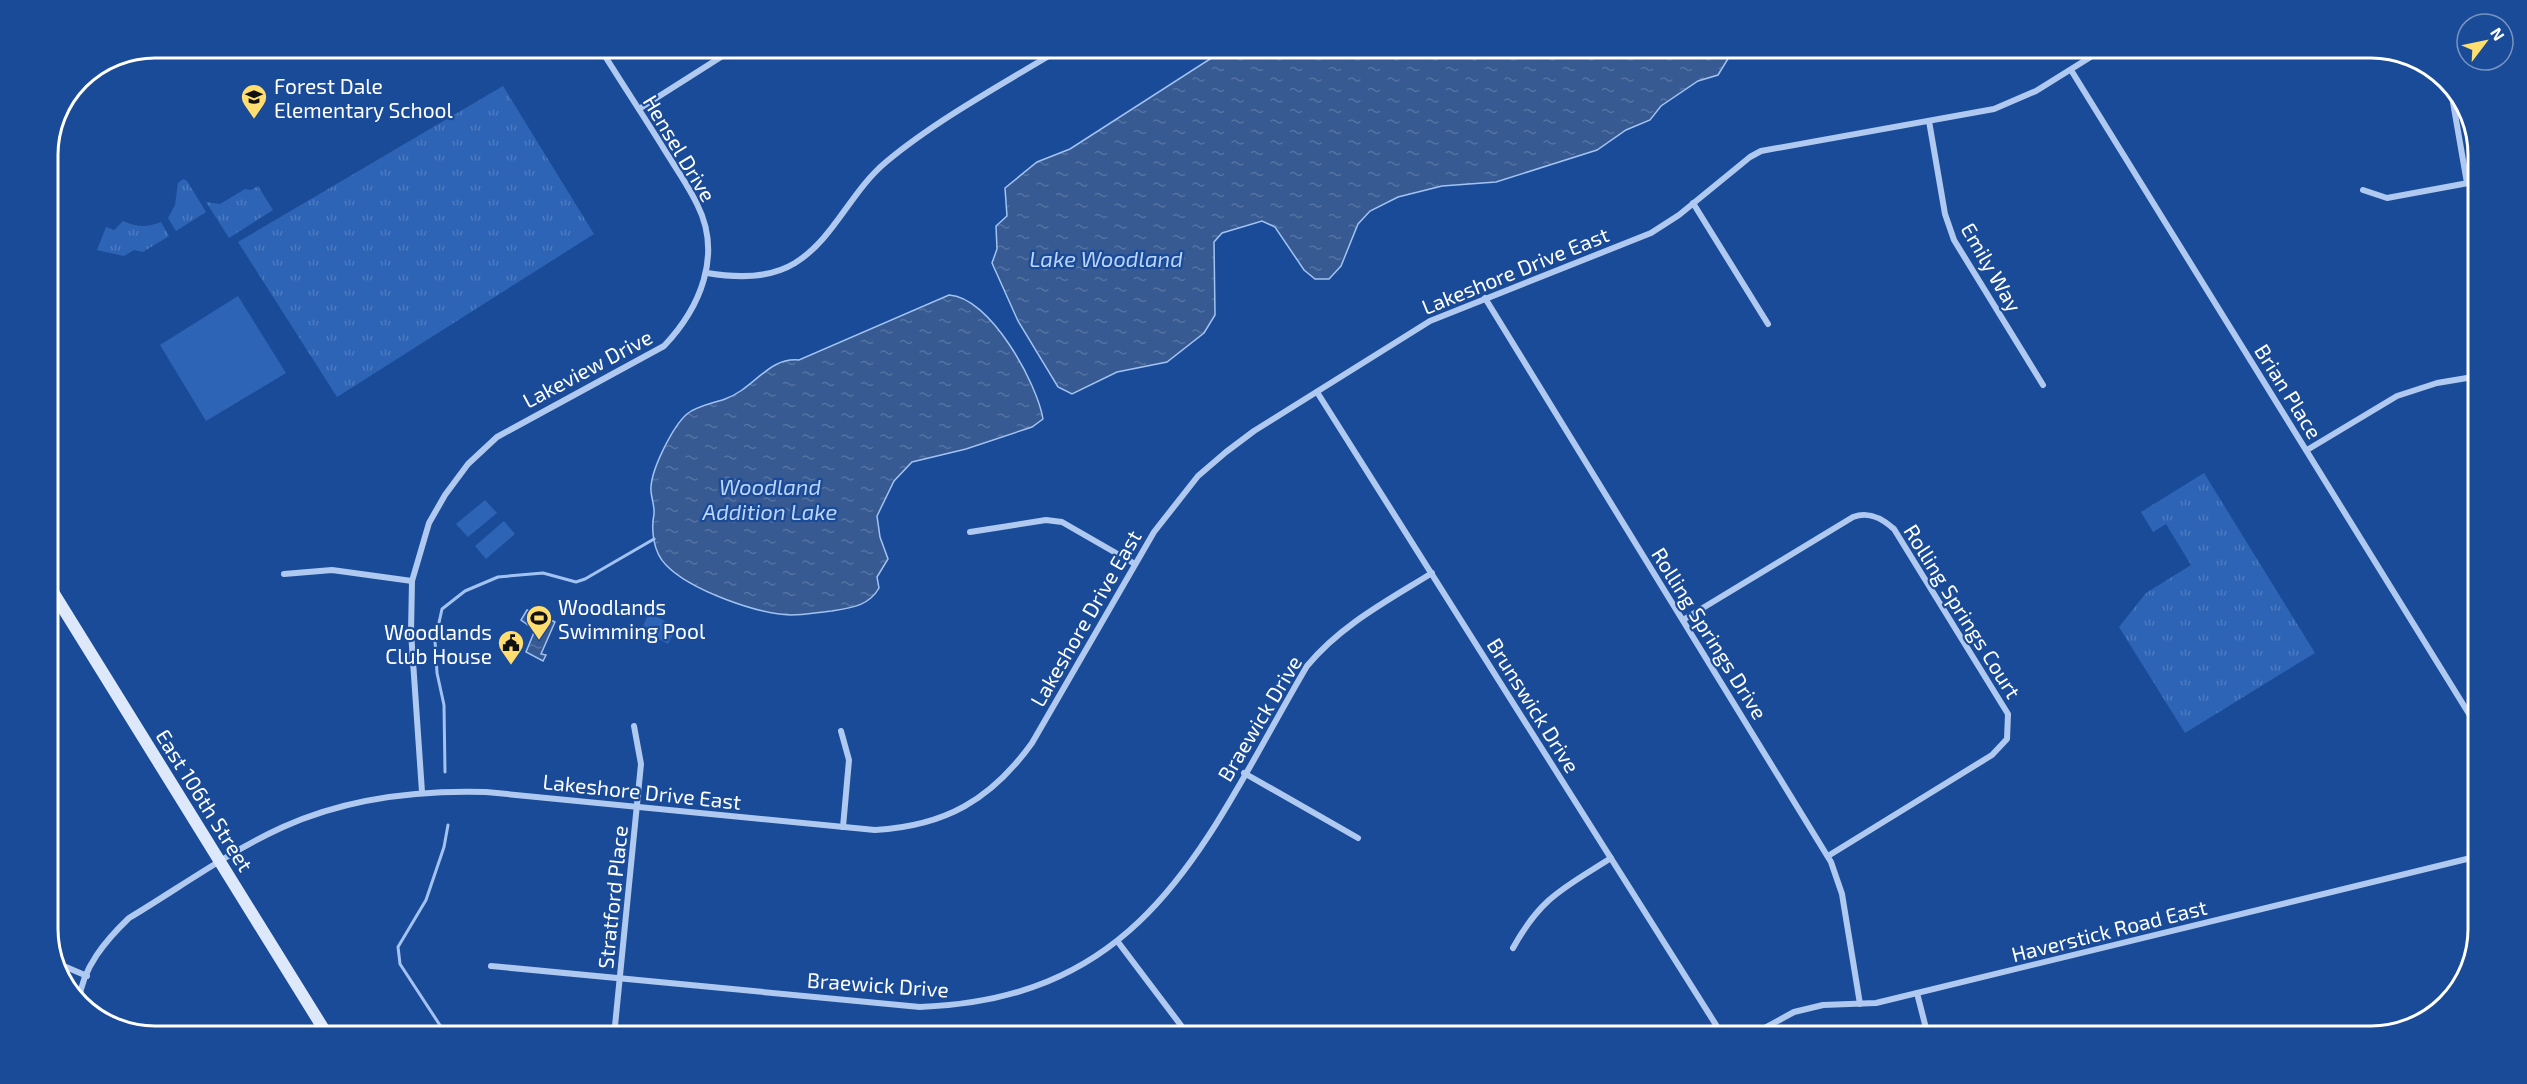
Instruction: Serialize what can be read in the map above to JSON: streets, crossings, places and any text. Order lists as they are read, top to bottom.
{
  "streets": {
    "street": [
      "Hensel Drive",
      "Emily Way",
      "Lakeshore Drive East",
      "Lakeview Drive",
      "Brian Place",
      "Rolling Springs Court",
      "Rolling Springs Drive",
      "Brunswick Drive",
      "Braewick Drive",
      "East 106th Street",
      "Stratford Place",
      "Haverstick Road East"
    ]
  },
  "crossings": [
    ["Hensel Drive", "Lakeview Drive"],
    ["Emily Way", "Lakeshore Drive East"],
    ["Lakeshore Drive East", "Lakeview Drive"],
    ["Lakeshore Drive East", "Brian Place"],
    ["Lakeshore Drive East", "Rolling Springs Drive"],
    ["Lakeshore Drive East", "Brunswick Drive"],
    ["Lakeshore Drive East", "East 106th Street"],
    ["Lakeshore Drive East", "Stratford Place"],
    ["Rolling Springs Court", "Rolling Springs Drive"],
    ["Rolling Springs Drive", "Haverstick Road East"],
    ["Brunswick Drive", "Braewick Drive"],
    ["Braewick Drive", "Stratford Place"]
  ],
  "water": ["Lake Woodland", "Woodland Addition Lake"],
  "places": {
    "school or university": ["Forest Dale Elementary School"],
    "sports": ["Woodlands Swimming Pool"],
    "public building": ["Woodlands Club House"]
  },
  "north": "top right"
}
